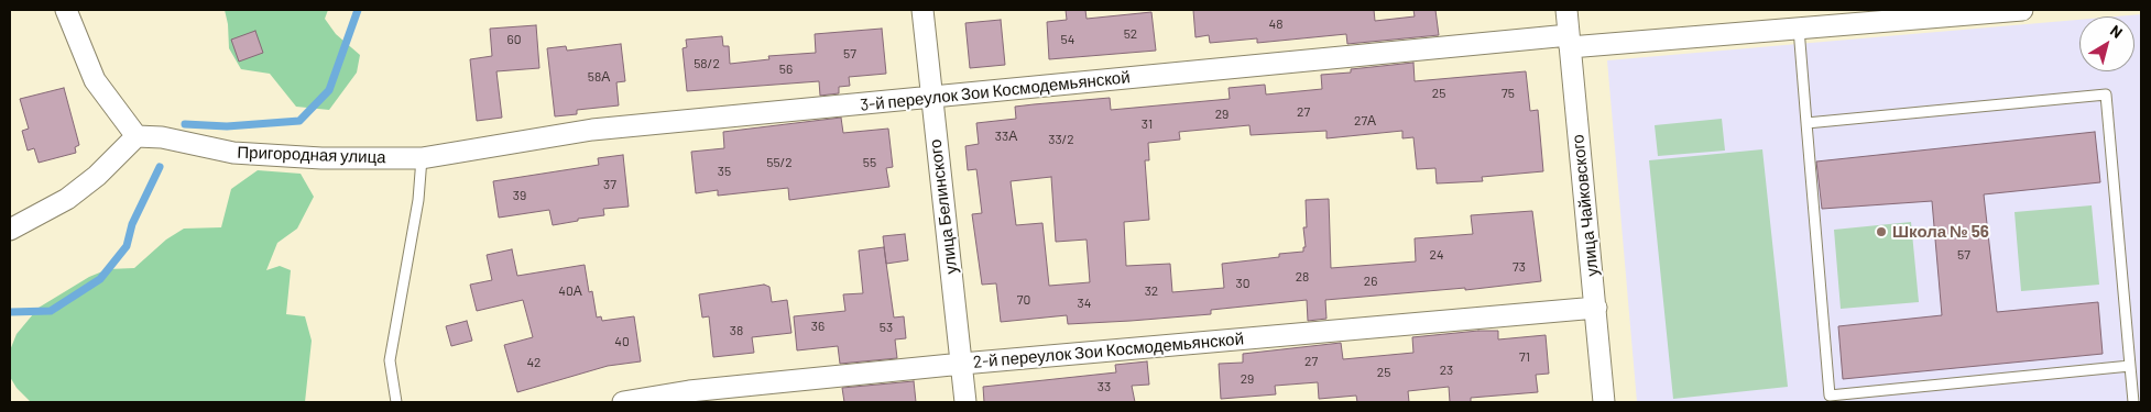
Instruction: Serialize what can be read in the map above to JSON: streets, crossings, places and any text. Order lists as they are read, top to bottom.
{
  "streets": {
    "street": [
      "3-й переулок Зои Космодемьянской",
      "Пригородная улица",
      "улица Чайковского",
      "улица Белинского",
      "2-й переулок Зои Космодемьянской"
    ]
  },
  "crossings": [
    ["3-й переулок Зои Космодемьянской", "Пригородная улица"],
    ["3-й переулок Зои Космодемьянской", "улица Чайковского"],
    ["3-й переулок Зои Космодемьянской", "улица Белинского"],
    ["улица Чайковского", "2-й переулок Зои Космодемьянской"],
    ["улица Белинского", "2-й переулок Зои Космодемьянской"]
  ],
  "places": ["Школа № 56"],
  "house_numbers": [
    "48",
    "52",
    "60",
    "54",
    "57",
    "58/2",
    "56",
    "58А",
    "25",
    "75",
    "27",
    "29",
    "27А",
    "31",
    "33А",
    "33/2",
    "55/2",
    "55",
    "35",
    "37",
    "39",
    "24",
    "57",
    "73",
    "28",
    "26",
    "30",
    "40А",
    "32",
    "70",
    "34",
    "36",
    "53",
    "38",
    "40",
    "71",
    "27",
    "42",
    "23",
    "25",
    "29",
    "33"
  ],
  "north": "top right"
}
